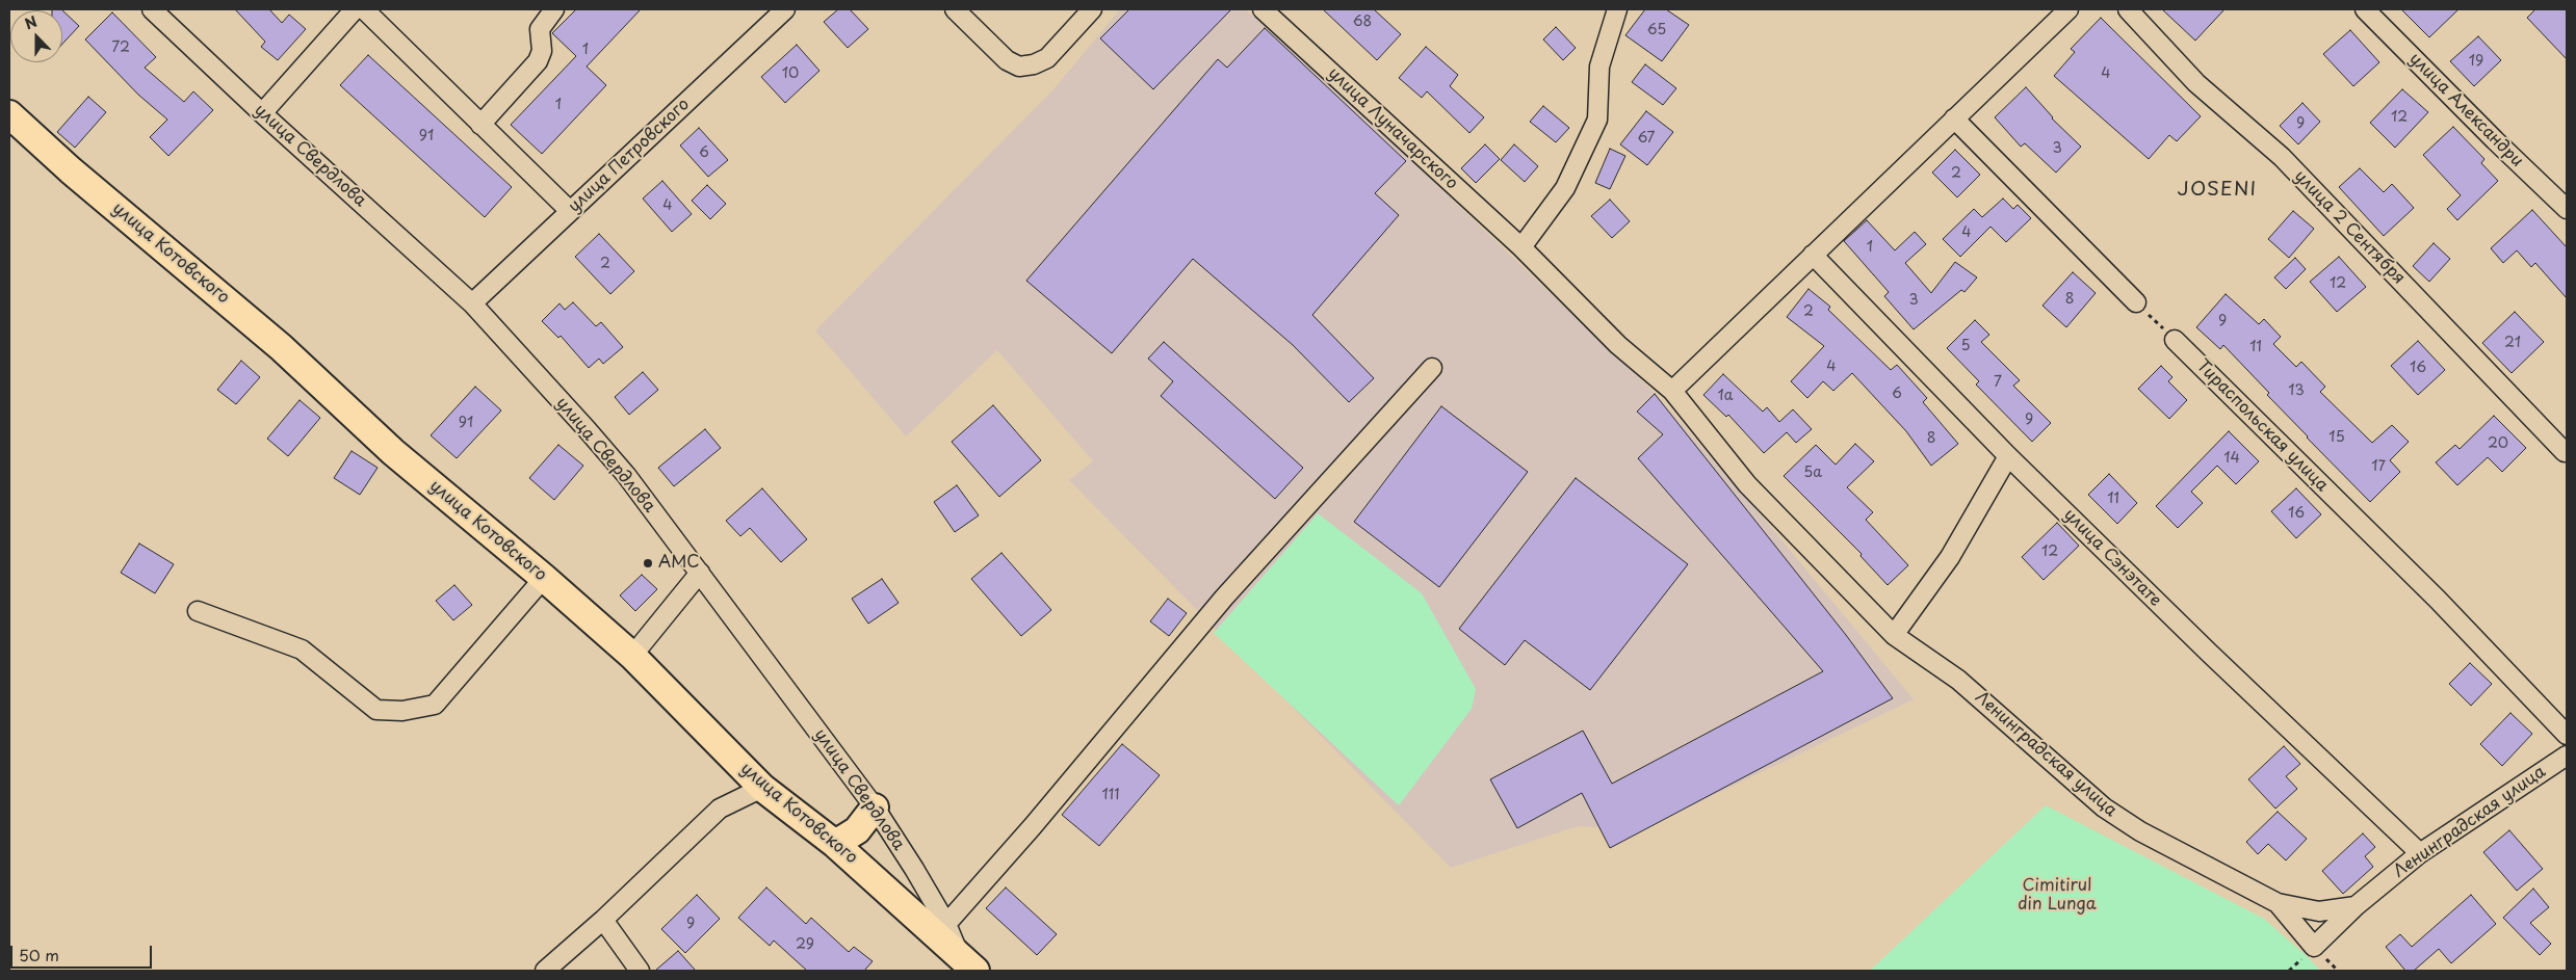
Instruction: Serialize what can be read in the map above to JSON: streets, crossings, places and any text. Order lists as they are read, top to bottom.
{
  "streets": {
    "highway": ["улица Котовского"],
    "street": [
      "улица Александри",
      "улица Луначарского",
      "улица Свердлова",
      "улица Петровского",
      "улица 2 Сентября",
      "Тираспольская улица",
      "улица Сэнэтате",
      "Ленинградская улица"
    ]
  },
  "crossings": [
    ["улица Луначарского", "Ленинградская улица"],
    ["улица Свердлова", "улица Петровского"],
    ["улица Свердлова", "улица Котовского"],
    ["улица Сэнэтате", "Ленинградская улица"]
  ],
  "districts": ["JOSENI"],
  "parks": ["Cimitirul din Lunga"],
  "places": ["AMC"],
  "house_numbers": [
    "68",
    "65",
    "72",
    "1",
    "19",
    "10",
    "4",
    "1",
    "12",
    "9",
    "91",
    "67",
    "3",
    "6",
    "2",
    "4",
    "4",
    "1",
    "2",
    "12",
    "8",
    "3",
    "2",
    "9",
    "21",
    "5",
    "11",
    "4",
    "16",
    "7",
    "13",
    "6",
    "1а",
    "9",
    "91",
    "15",
    "8",
    "20",
    "14",
    "17",
    "5а",
    "11",
    "16",
    "12",
    "111",
    "9",
    "29"
  ],
  "scale_bar": "50 m",
  "north": "top"
}
